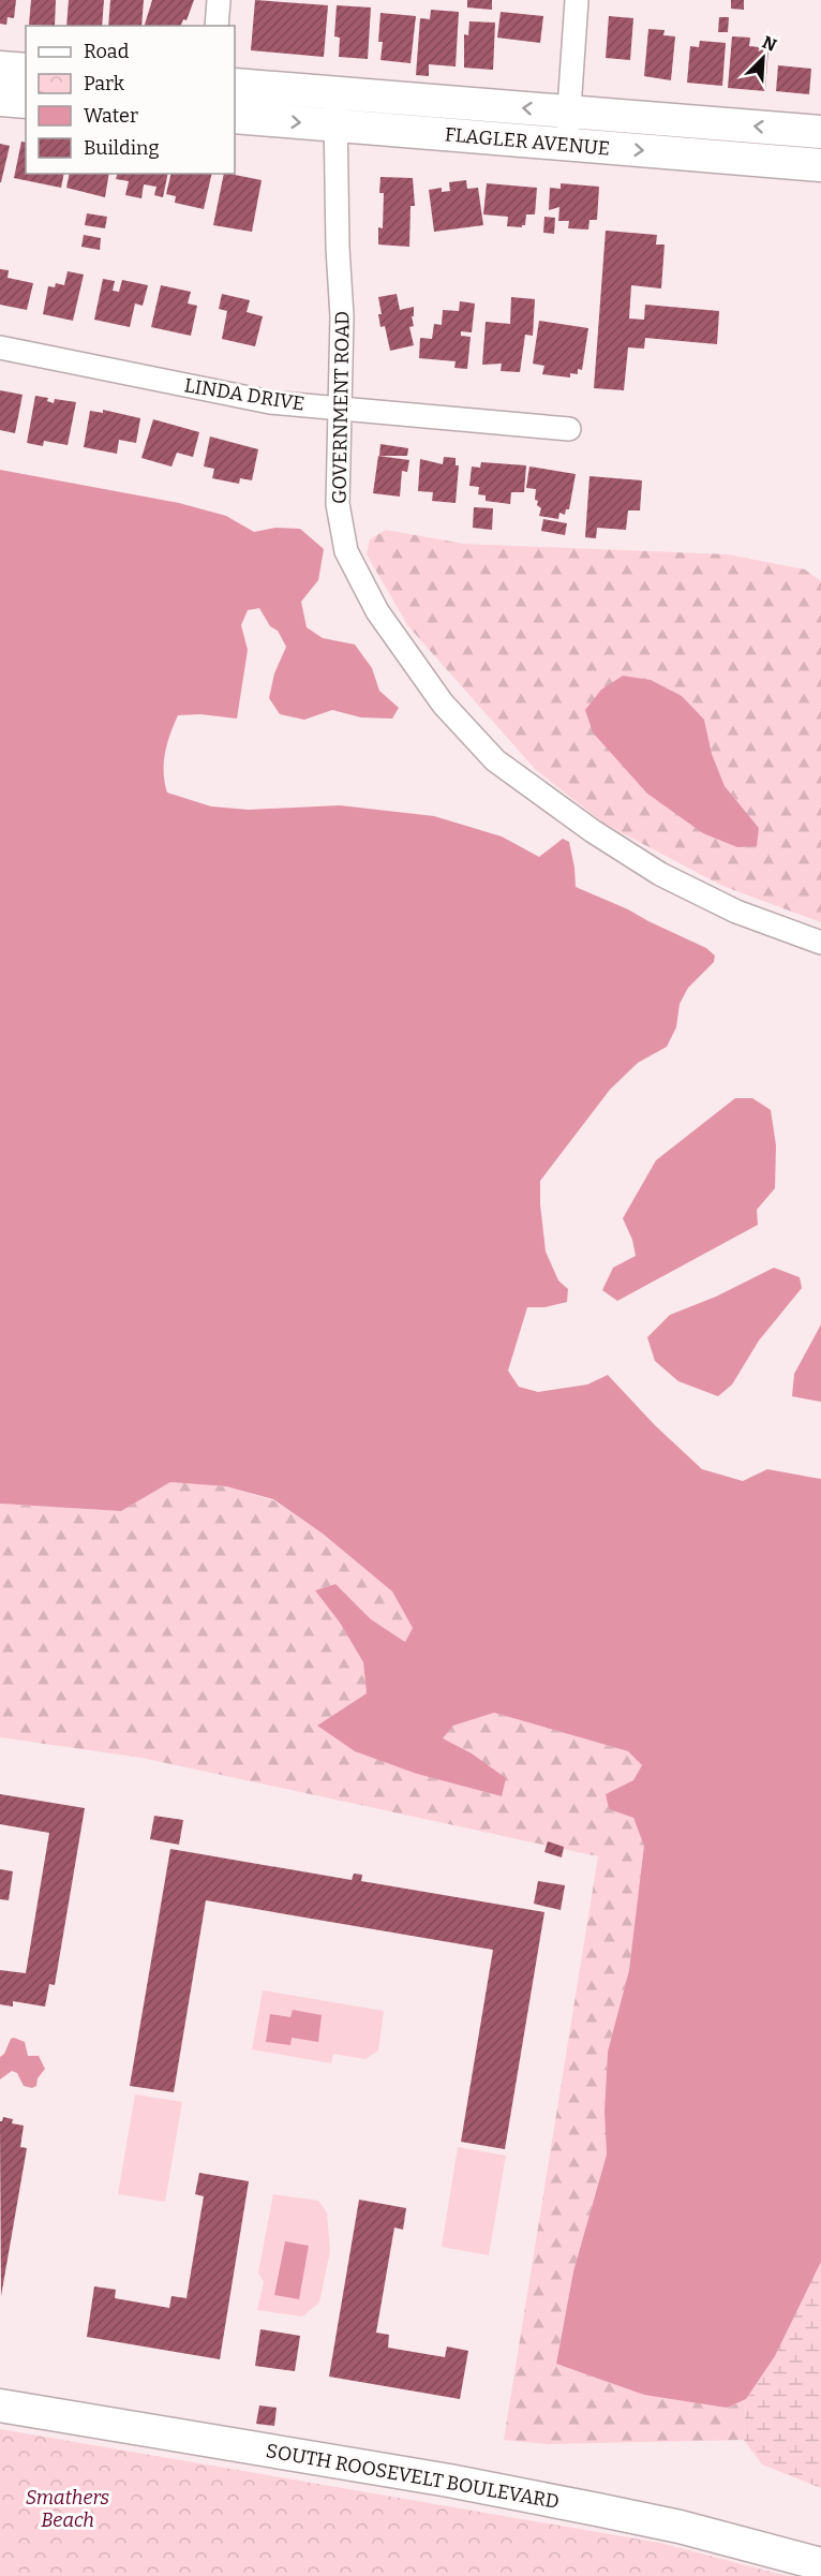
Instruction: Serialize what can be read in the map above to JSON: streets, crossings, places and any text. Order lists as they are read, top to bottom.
{
  "streets": {
    "main road": ["FLAGLER AVENUE", "SOUTH ROOSEVELT BOULEVARD"],
    "street": ["LINDA DRIVE", "GOVERNMENT ROAD"]
  },
  "crossings": [
    ["FLAGLER AVENUE", "GOVERNMENT ROAD"],
    ["LINDA DRIVE", "GOVERNMENT ROAD"]
  ],
  "parks": ["Smathers Beach"],
  "legend": [
    "Road",
    "Park",
    "Water",
    "Building"
  ],
  "north": "top right"
}
